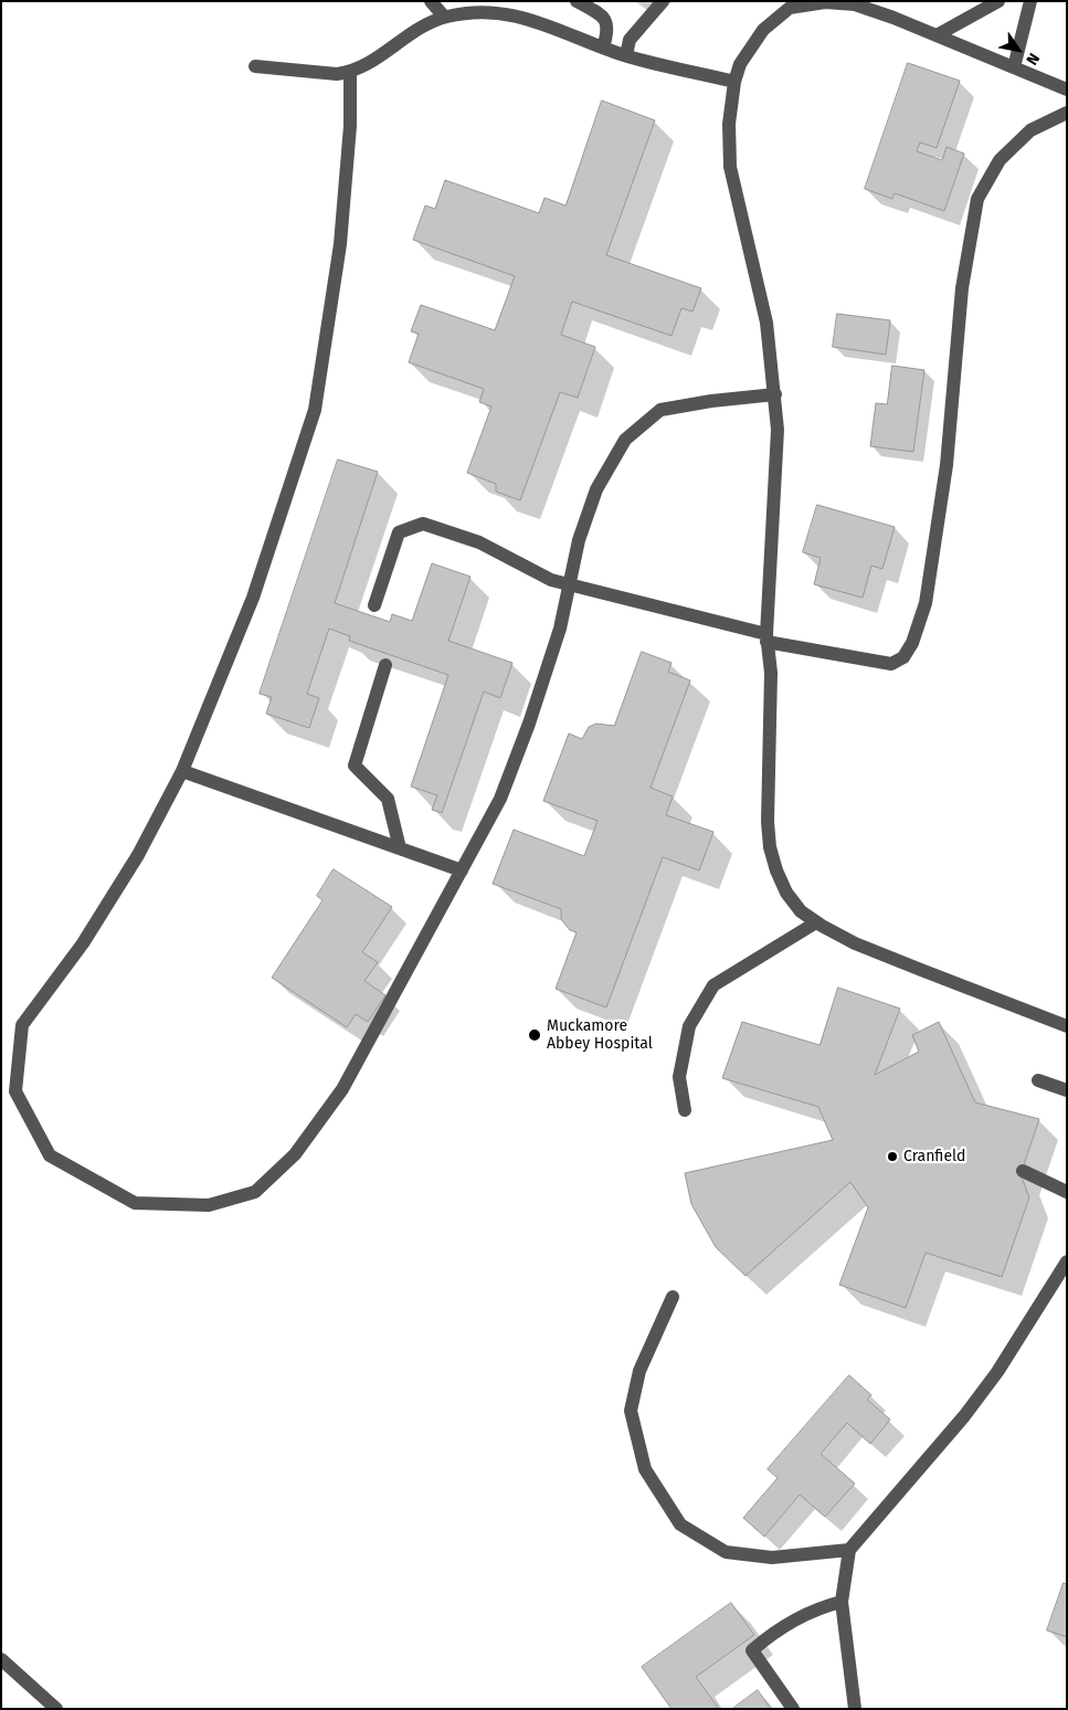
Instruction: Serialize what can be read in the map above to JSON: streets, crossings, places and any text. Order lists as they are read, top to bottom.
{
  "places": ["Muckamore Abbey Hospital", "Cranfield"],
  "north": "bottom right"
}
